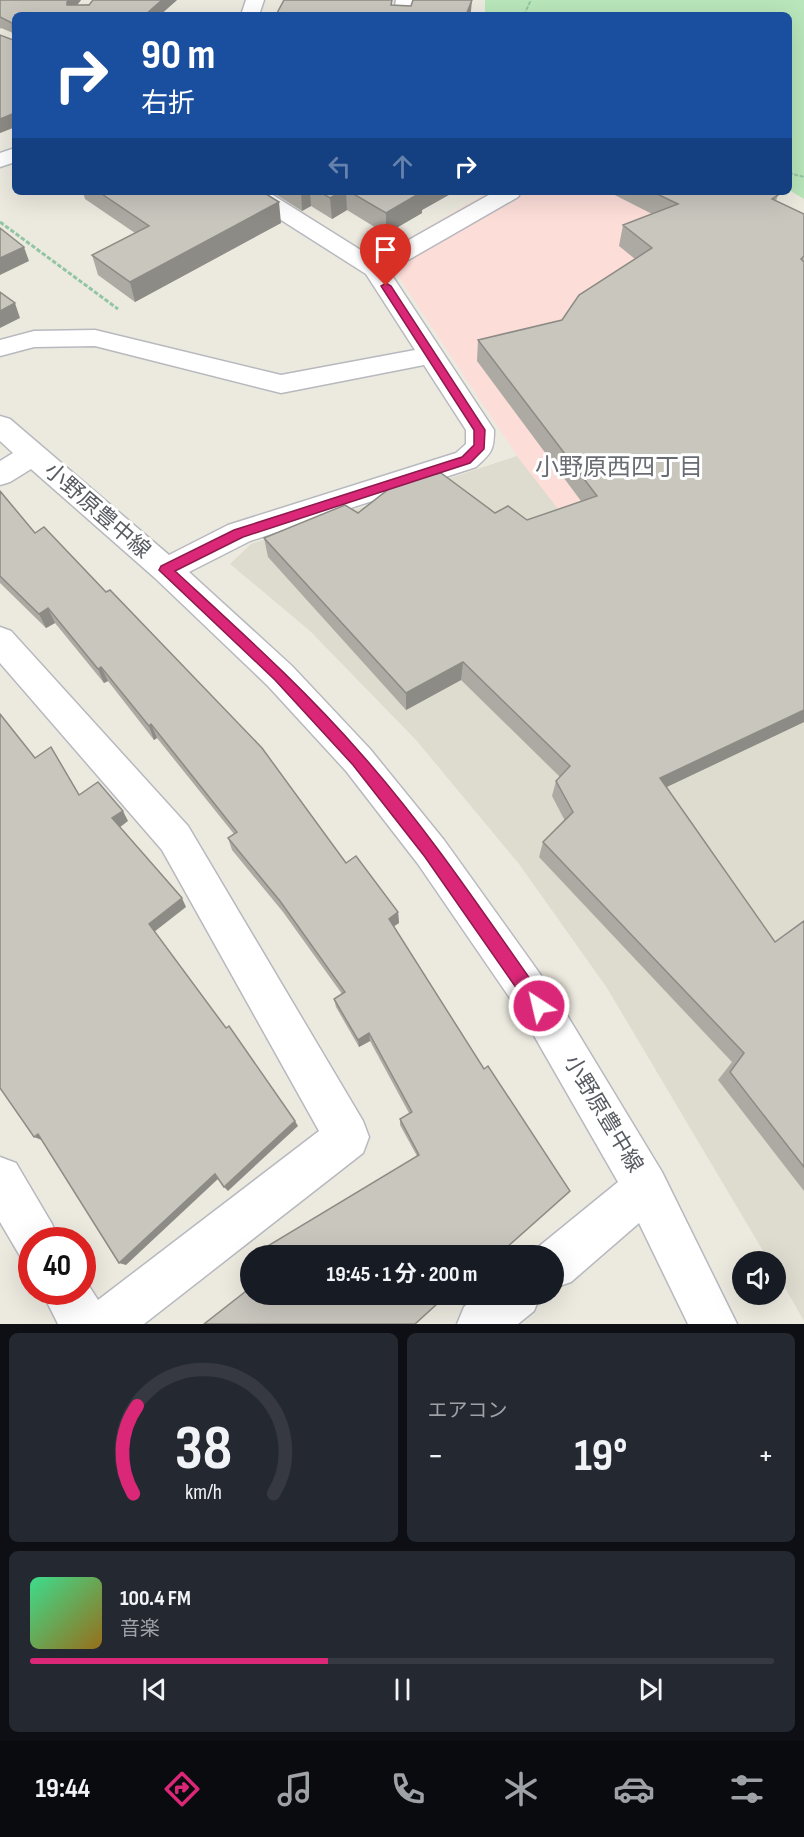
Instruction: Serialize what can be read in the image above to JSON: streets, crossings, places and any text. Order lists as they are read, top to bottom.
{
  "streets": {
    "street": ["小野原豊中線"]
  },
  "districts": ["小野原西四丁目"],
  "page": {
    "turn": ["90 m", "右折"],
    "limit": "40",
    "trip": "19:45 · 1 分 · 200 m",
    "tile": "エアコン",
    "heat": ["−", "19°", "+"],
    "song": ["100.4 FM", "音楽"],
    "tabs": "19:44",
    "gauge": ["38", "km/h"]
  }
}
